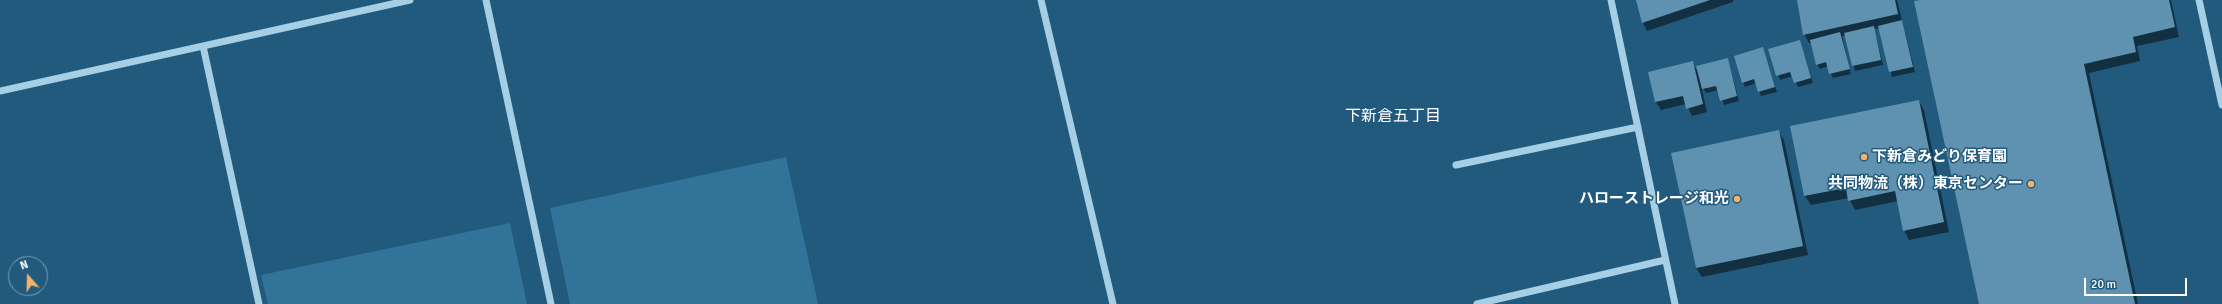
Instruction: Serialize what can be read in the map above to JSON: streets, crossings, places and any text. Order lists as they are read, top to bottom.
{
  "districts": ["下新倉五丁目"],
  "places": ["下新倉みどり保育園", "共同物流（株）東京センター", "ハローストレージ和光"],
  "scale_bar": "20 m",
  "north": "top"
}
